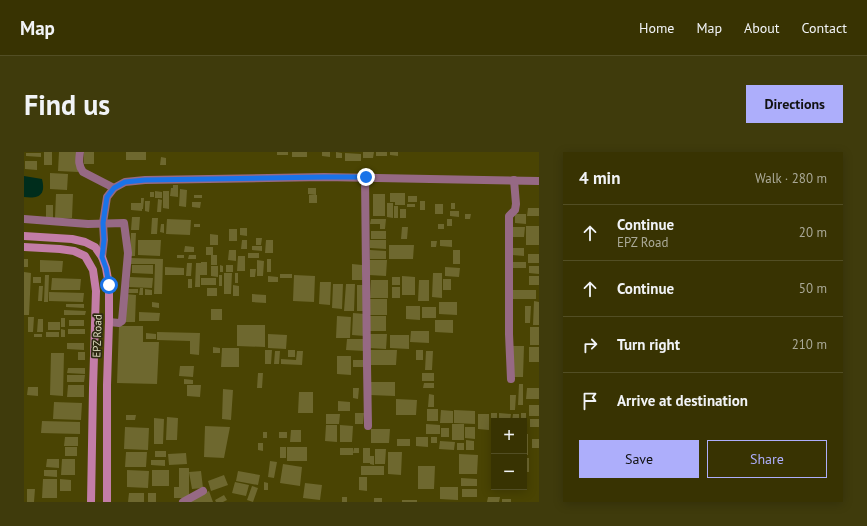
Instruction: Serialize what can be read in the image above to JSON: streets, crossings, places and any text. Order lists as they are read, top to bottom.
{
  "streets": {
    "main road": ["EPZ Road"]
  },
  "page": {
    "header": "Map",
    "nav": [
      "Home",
      "Map",
      "About",
      "Contact"
    ],
    "buttons": [
      "Directions",
      ["Save", "Share"]
    ],
    "title": "Find us",
    "heading": ["4 min", "Walk · 280 m"],
    "list": [
      ["Continue", "EPZ Road", "20 m"],
      ["Continue", "50 m"],
      ["Turn right", "210 m"],
      "Arrive at destination"
    ],
    "map_buttons": ["+", "−"]
  }
}
